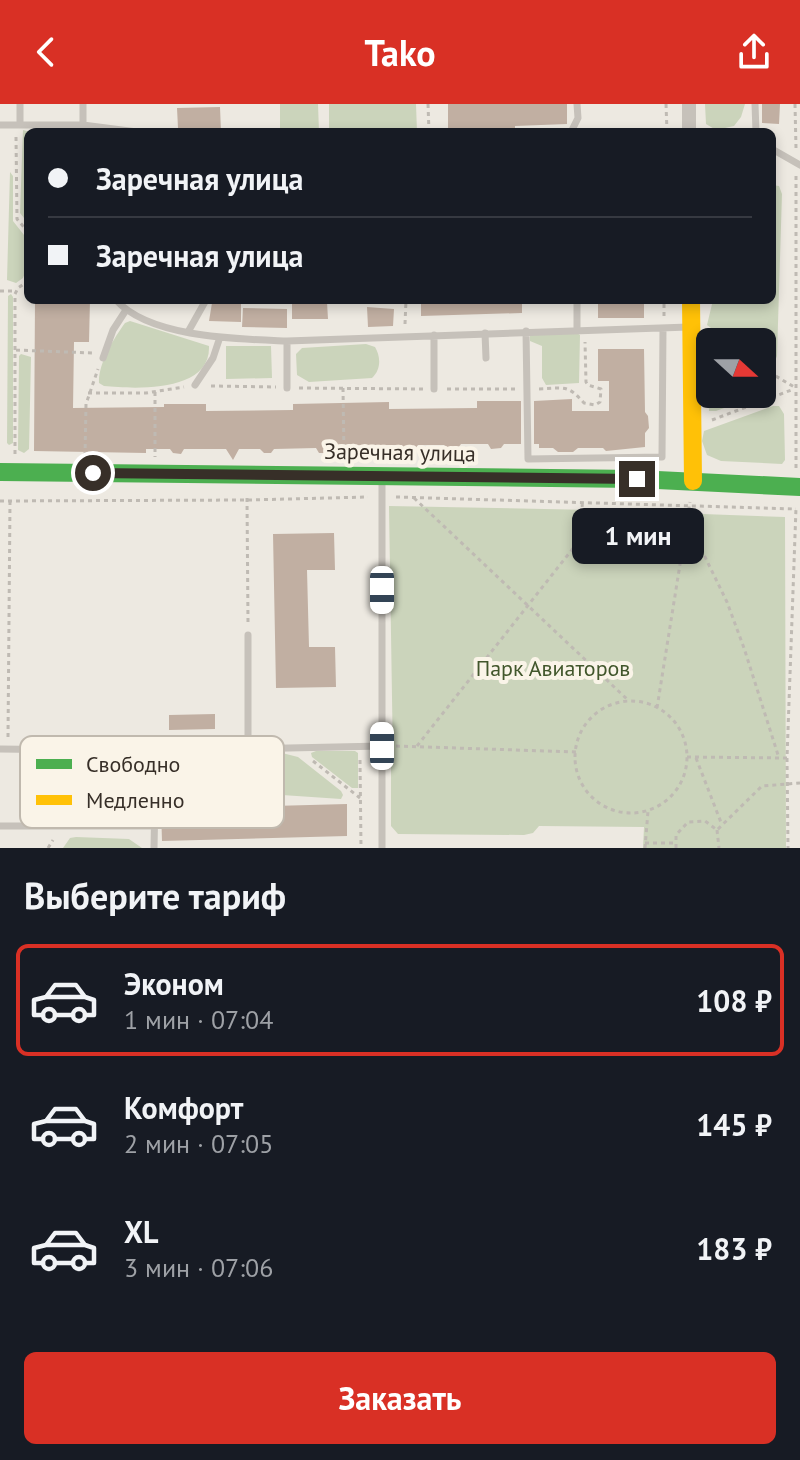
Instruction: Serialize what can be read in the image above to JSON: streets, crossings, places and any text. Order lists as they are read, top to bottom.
{
  "streets": {
    "street": ["Заречная улица"]
  },
  "parks": ["Парк Авиаторов"],
  "legend": ["Свободно", "Медленно"],
  "north": "right",
  "page": {
    "header": "Tako",
    "banner": ["Заречная улица", "Заречная улица"],
    "bubble": "1 мин",
    "heading": "Выберите тариф",
    "list": [
      {
        "name": "Эконом",
        "note": "1 мин · 07:04",
        "value": "108 ₽"
      },
      {
        "name": "Комфорт",
        "note": "2 мин · 07:05",
        "value": "145 ₽"
      },
      {
        "name": "XL",
        "note": "3 мин · 07:06",
        "value": "183 ₽"
      }
    ],
    "buttons": "Заказать"
  }
}
